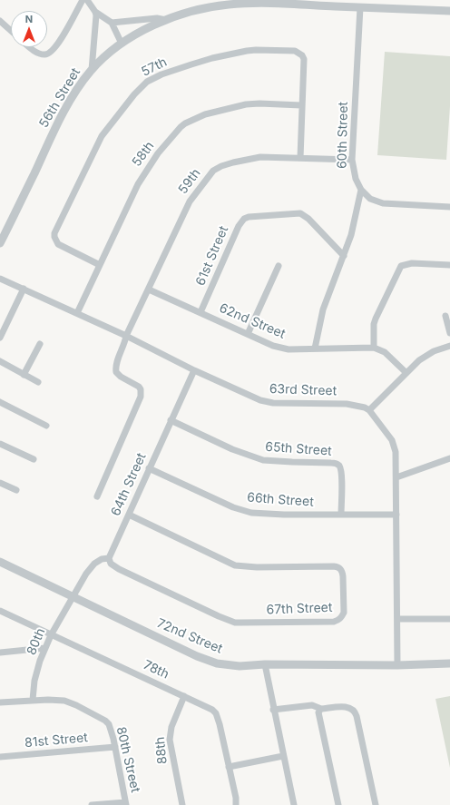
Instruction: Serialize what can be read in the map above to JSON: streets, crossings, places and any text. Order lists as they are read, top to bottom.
{
  "streets": {
    "street": [
      "57th",
      "56th Street",
      "60th Street",
      "58th",
      "59th",
      "61st Street",
      "62nd Street",
      "63rd Street",
      "65th Street",
      "64th Street",
      "66th Street",
      "67th Street",
      "72nd Street",
      "80th",
      "78th",
      "81st Street",
      "88th",
      "80th Street"
    ]
  },
  "crossings": [
    ["57th", "58th"],
    ["57th", "59th"],
    ["56th Street", "60th Street"],
    ["60th Street", "59th"],
    ["58th", "63rd Street"],
    ["59th", "62nd Street"],
    ["59th", "63rd Street"],
    ["61st Street", "62nd Street"],
    ["63rd Street", "64th Street"],
    ["65th Street", "64th Street"],
    ["65th Street", "66th Street"],
    ["64th Street", "66th Street"],
    ["64th Street", "67th Street"],
    ["72nd Street", "80th"],
    ["80th", "78th"],
    ["80th", "80th Street"],
    ["78th", "88th"],
    ["81st Street", "80th Street"]
  ],
  "north": "top"
}
